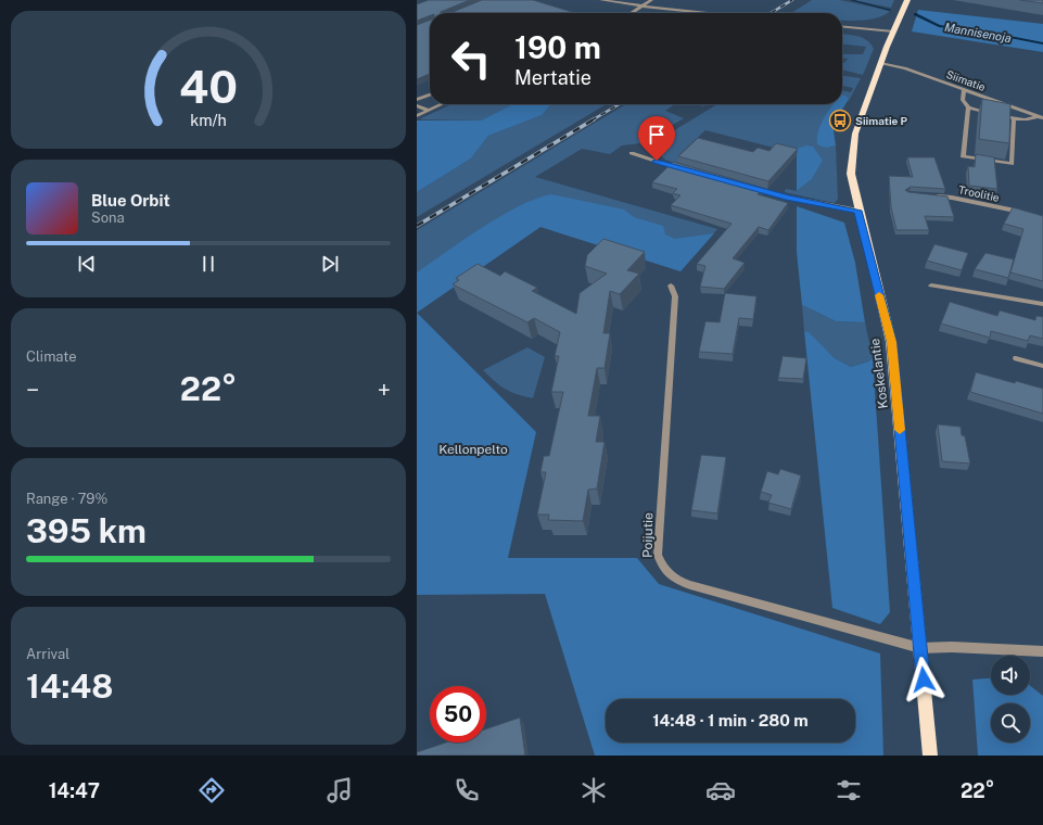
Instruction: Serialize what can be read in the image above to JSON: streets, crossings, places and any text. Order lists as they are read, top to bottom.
{
  "streets": {
    "main road": ["Koskelantie"],
    "street": ["Siimatie", "Troolitie", "Poijutie"]
  },
  "crossings": [
    ["Siimatie", "Koskelantie"],
    ["Koskelantie", "Poijutie"]
  ],
  "water": ["Mannisenoja"],
  "parks": ["Kellonpelto"],
  "places": {
    "bus stop": ["Siimatie P"]
  },
  "page": {
    "turn": ["190 m", "Mertatie"],
    "song": ["Blue Orbit", "Sona"],
    "tile": [
      "Climate",
      ["Range · 79%", "395 km"],
      ["Arrival", "14:48"]
    ],
    "heat": ["−", "22°", "+"],
    "limit": "50",
    "trip": "14:48 · 1 min · 280 m",
    "tabs": ["14:47", "22°"],
    "gauge": ["40", "km/h"]
  }
}
